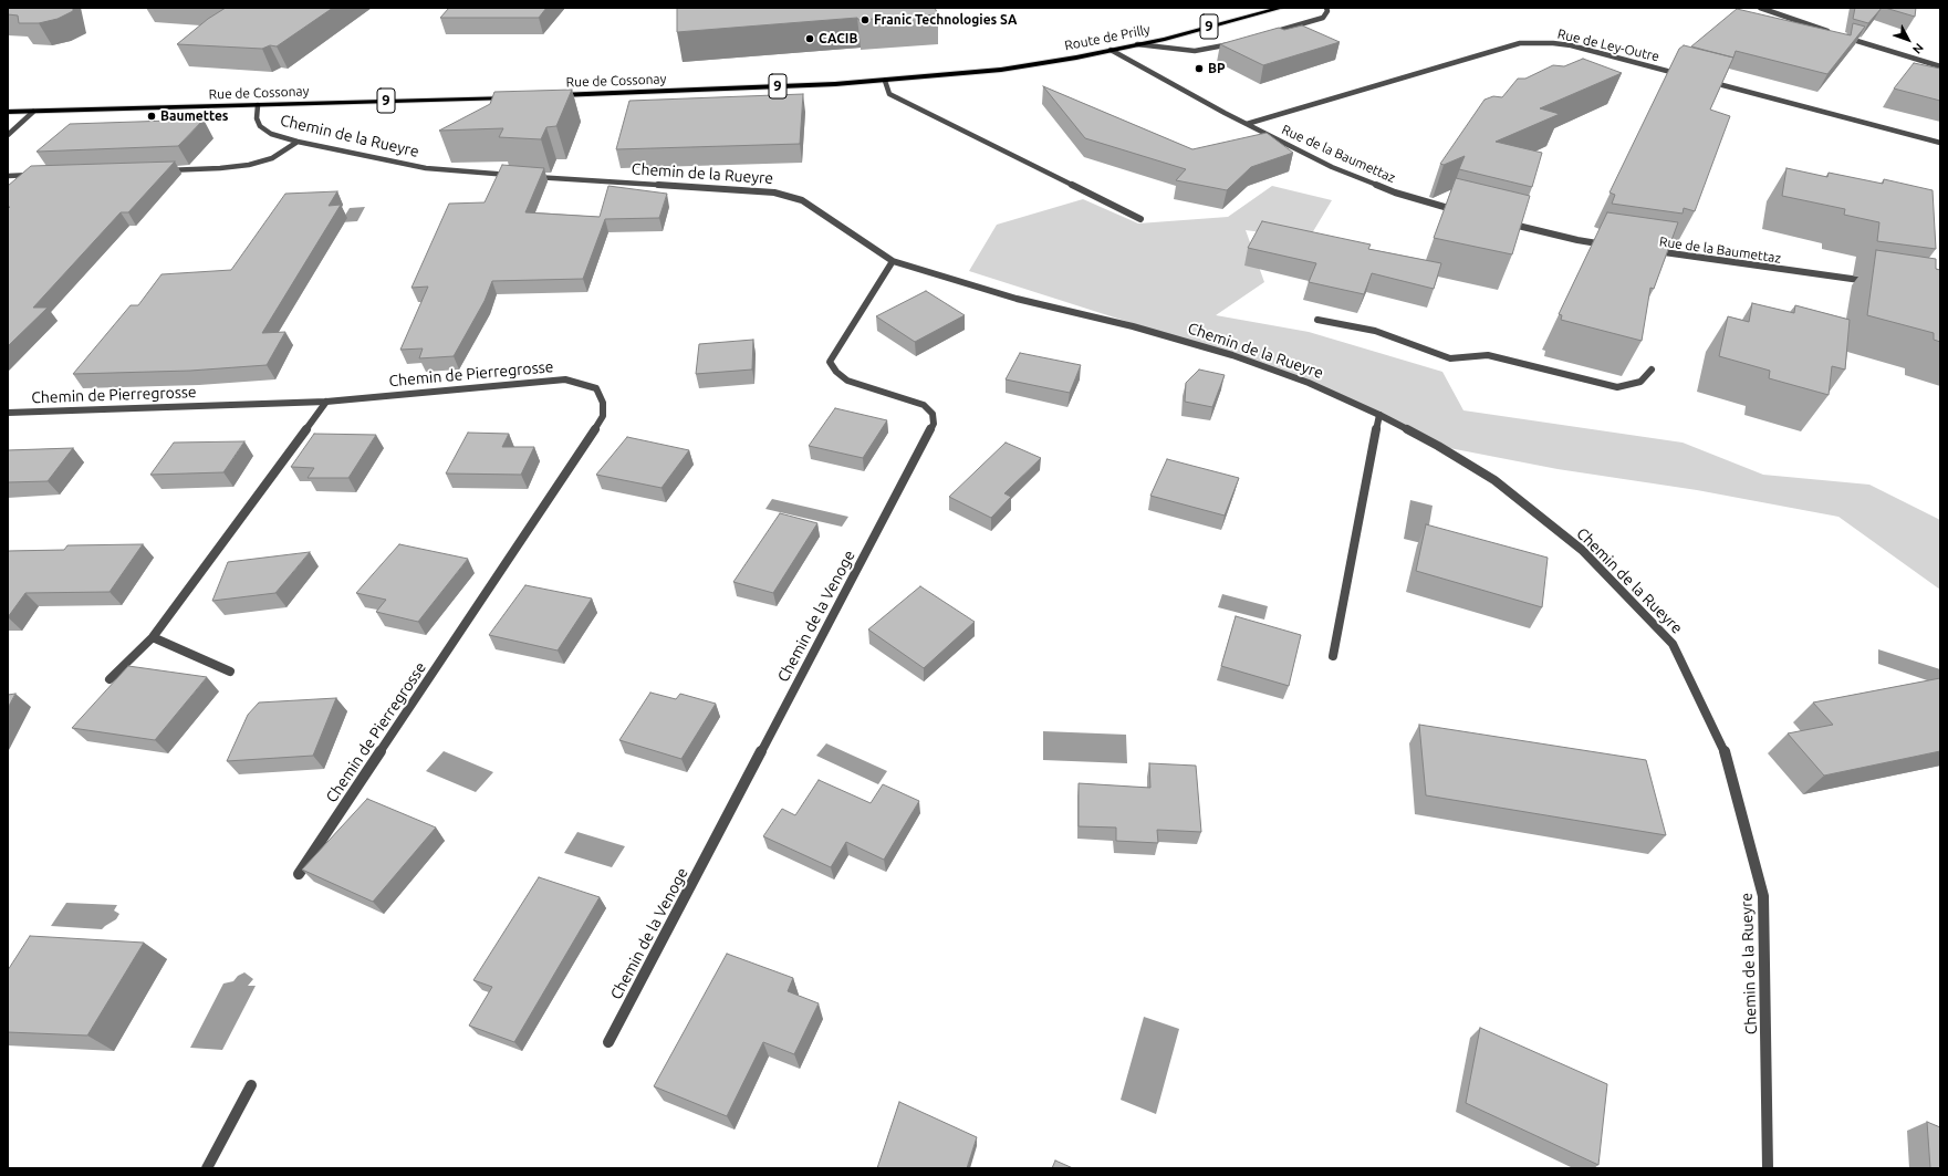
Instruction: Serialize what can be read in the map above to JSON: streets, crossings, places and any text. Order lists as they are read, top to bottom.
{
  "streets": {
    "main road": ["9", "Route de Prilly", "Rue de Cossonay"],
    "street": [
      "Rue de Ley-Outre",
      "Chemin de la Rueyre",
      "Rue de la Baumettaz",
      "Chemin de Pierregrosse",
      "Chemin de la Venoge"
    ]
  },
  "crossings": [
    ["Route de Prilly", "Rue de Cossonay"],
    ["Route de Prilly", "Rue de la Baumettaz"],
    ["Rue de Ley-Outre", "Rue de la Baumettaz"],
    ["Rue de Cossonay", "Chemin de la Rueyre"],
    ["Chemin de la Rueyre", "Chemin de la Venoge"]
  ],
  "places": [
    "Franic Technologies SA",
    "CACIB",
    "BP",
    "Baumettes"
  ],
  "north": "bottom right"
}
